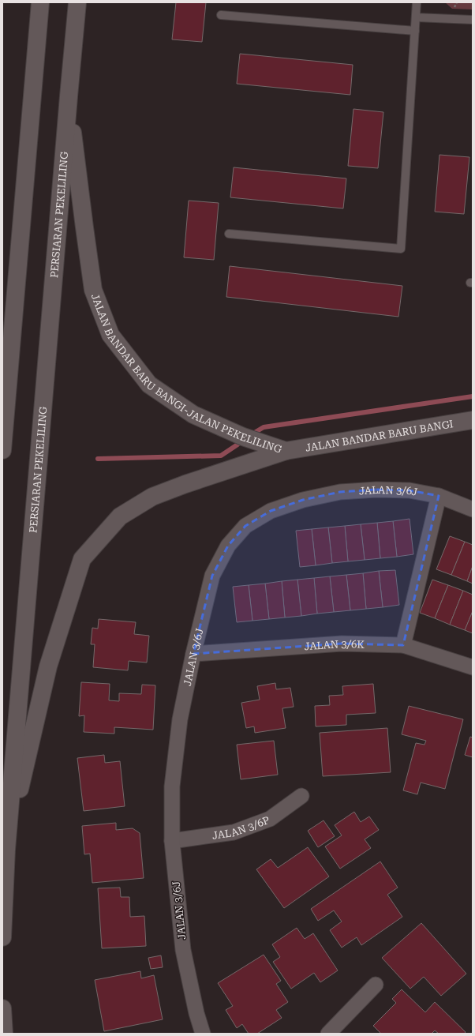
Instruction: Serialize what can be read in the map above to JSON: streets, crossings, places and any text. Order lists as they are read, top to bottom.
{
  "streets": {
    "main road": ["PERSIARAN PEKELILING", "JALAN BANDAR BARU BANGI-JALAN PEKELILING", "JALAN BANDAR BARU BANGI"],
    "street": ["JALAN 3/6J", "JALAN 3/6K", "JALAN 3/6P"]
  },
  "crossings": [
    ["PERSIARAN PEKELILING", "JALAN BANDAR BARU BANGI-JALAN PEKELILING"],
    ["JALAN BANDAR BARU BANGI-JALAN PEKELILING", "JALAN BANDAR BARU BANGI"],
    ["JALAN 3/6J", "JALAN 3/6K"],
    ["JALAN 3/6J", "JALAN 3/6P"]
  ]
}
